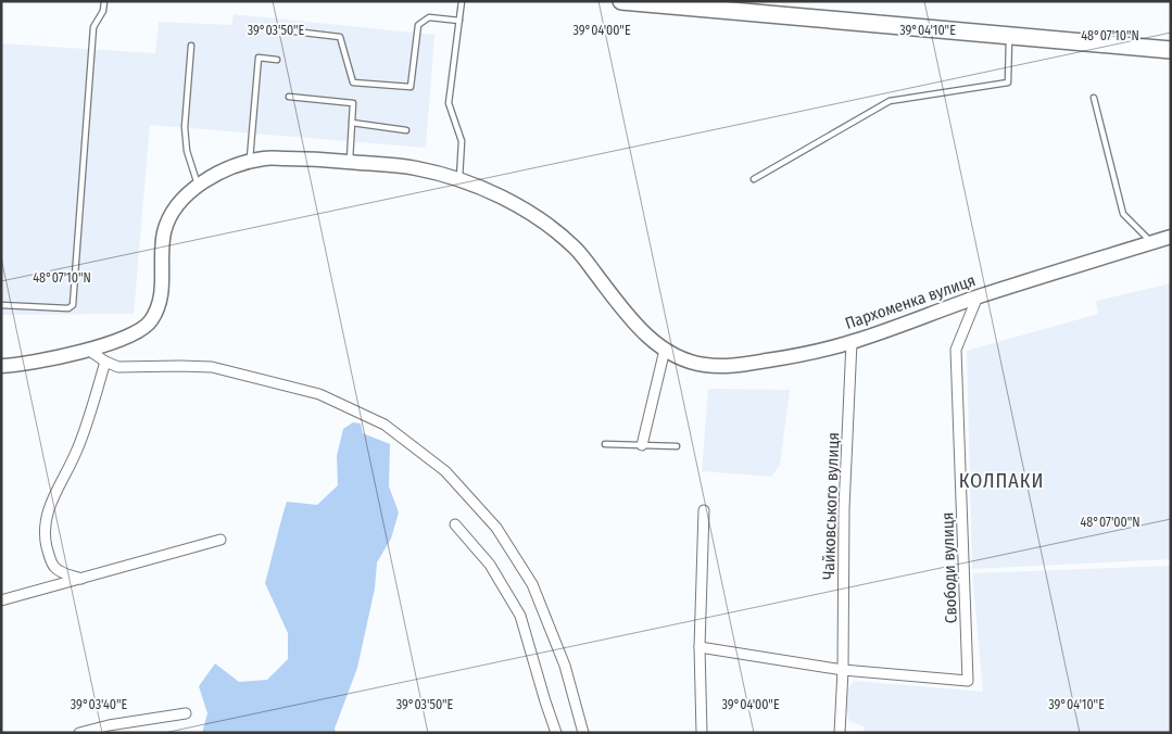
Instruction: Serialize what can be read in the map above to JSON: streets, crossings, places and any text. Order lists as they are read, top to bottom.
{
  "streets": {
    "main road": ["Пархоменка вулиця"],
    "street": ["Чайковського вулиця", "Свободи вулиця"]
  },
  "crossings": [
    ["Пархоменка вулиця", "Чайковського вулиця"],
    ["Пархоменка вулиця", "Свободи вулиця"],
    ["Чайковського вулиця", "Свободи вулиця"]
  ],
  "districts": ["КОЛПАКИ"],
  "coordinates": [
    "39°03'50\"E",
    "39°04'00\"E",
    "39°04'10\"E",
    "48°07'10\"N",
    "48°07'00\"N",
    "39°03'40\"E"
  ]
}
